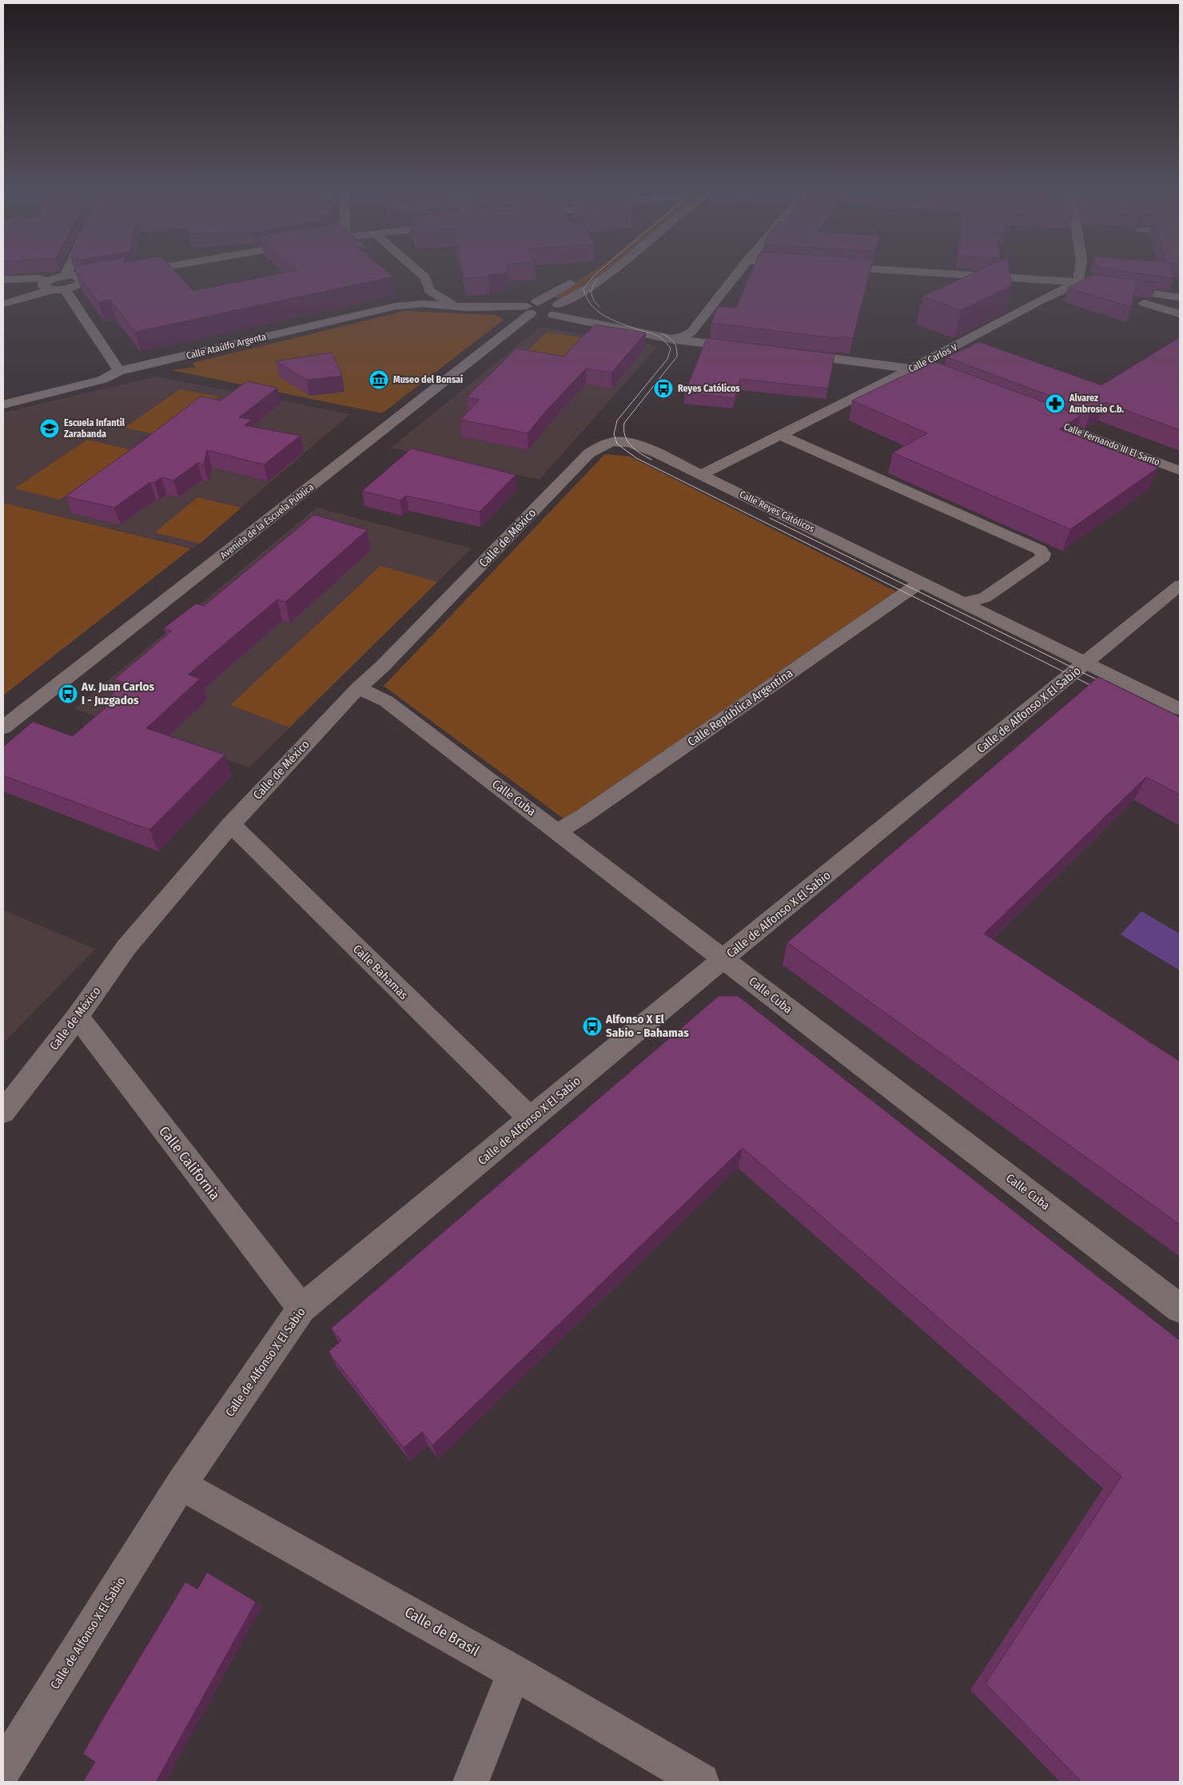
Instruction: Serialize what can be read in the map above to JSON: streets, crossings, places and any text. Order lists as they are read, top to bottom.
{
  "streets": {
    "street": [
      "Calle Ataúlfo Argenta",
      "Calle Carlos V",
      "Calle Fernando III El Santo",
      "Calle Reyes Católicos",
      "Avenida de la Escuela Pública",
      "Calle de México",
      "Calle República Argentina",
      "Calle de Alfonso X El Sabio",
      "Calle Cuba",
      "Calle Bahamas",
      "Calle California",
      "Calle de Brasil"
    ]
  },
  "crossings": [
    ["Calle Carlos V", "Calle Reyes Católicos"],
    ["Calle Reyes Católicos", "Calle de México"],
    ["Calle Reyes Católicos", "Calle República Argentina"],
    ["Calle Reyes Católicos", "Calle de Alfonso X El Sabio"],
    ["Calle de México", "Calle Cuba"],
    ["Calle de México", "Calle Bahamas"],
    ["Calle de México", "Calle California"],
    ["Calle República Argentina", "Calle Cuba"],
    ["Calle de Alfonso X El Sabio", "Calle Cuba"],
    ["Calle de Alfonso X El Sabio", "Calle Bahamas"],
    ["Calle de Alfonso X El Sabio", "Calle California"],
    ["Calle de Alfonso X El Sabio", "Calle de Brasil"]
  ],
  "places": {
    "museum": ["Museo del Bonsaí"],
    "bus stop": ["Reyes Católicos", "Av. Juan Carlos I - Juzgados", "Alfonso X El Sabio - Bahamas"],
    "pharmacy": ["Alvarez Ambrosio C.b."],
    "school or university": ["Escuela Infantil Zarabanda"]
  }
}
